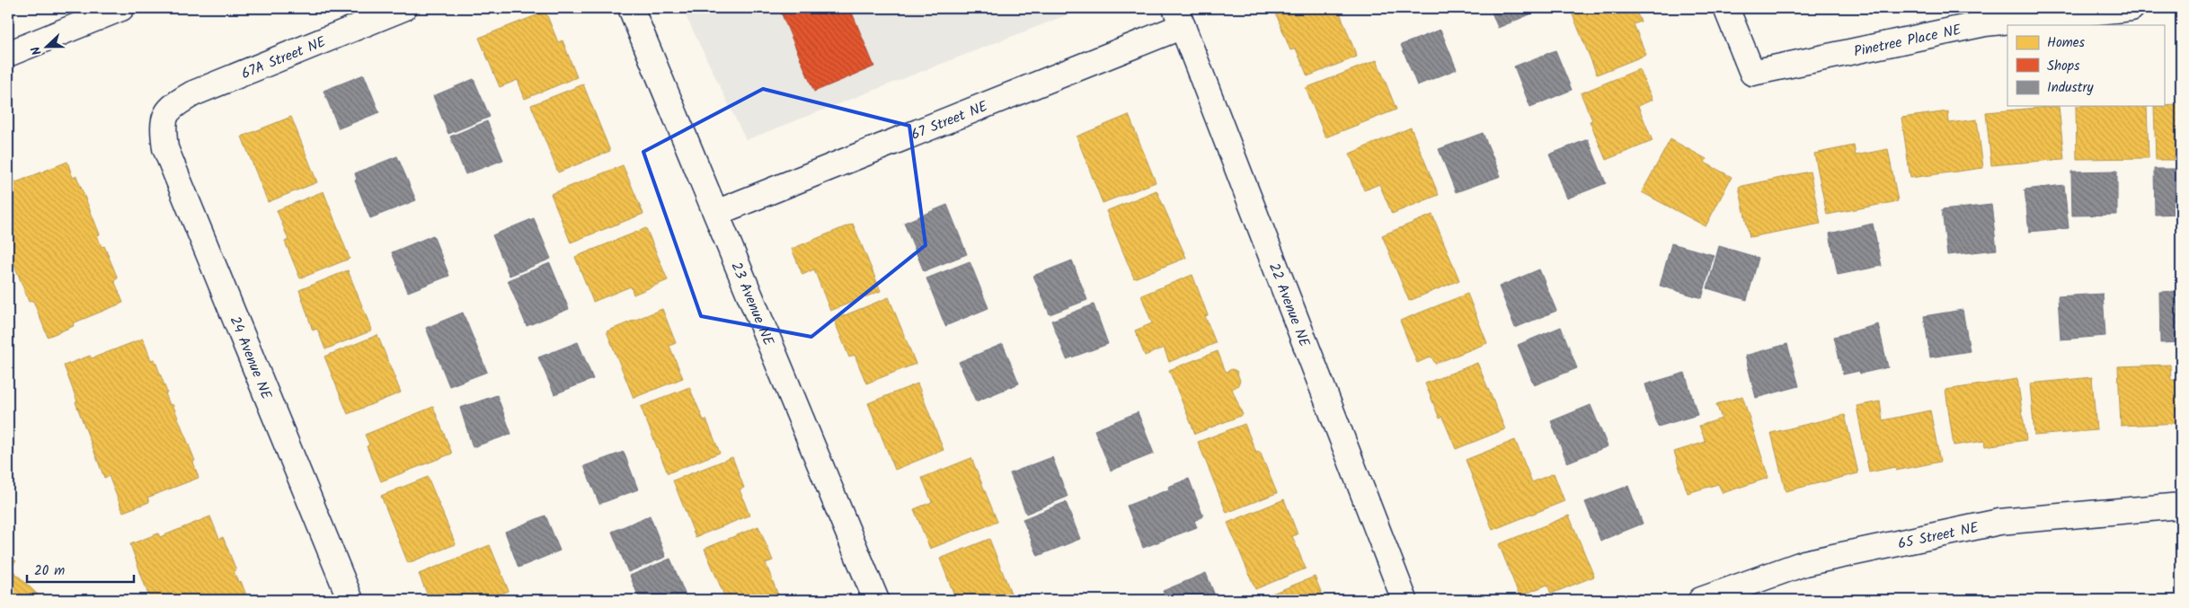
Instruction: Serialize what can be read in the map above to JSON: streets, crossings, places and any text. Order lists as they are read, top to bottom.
{
  "streets": {
    "street": [
      "Pinetree Place NE",
      "67A Street NE",
      "67 Street NE",
      "22 Avenue NE",
      "23 Avenue NE",
      "24 Avenue NE",
      "65 Street NE"
    ]
  },
  "crossings": [
    ["67A Street NE", "24 Avenue NE"],
    ["67 Street NE", "22 Avenue NE"],
    ["67 Street NE", "23 Avenue NE"]
  ],
  "legend": ["Homes", "Shops", "Industry"],
  "scale_bar": "20 m",
  "north": "left"
}
